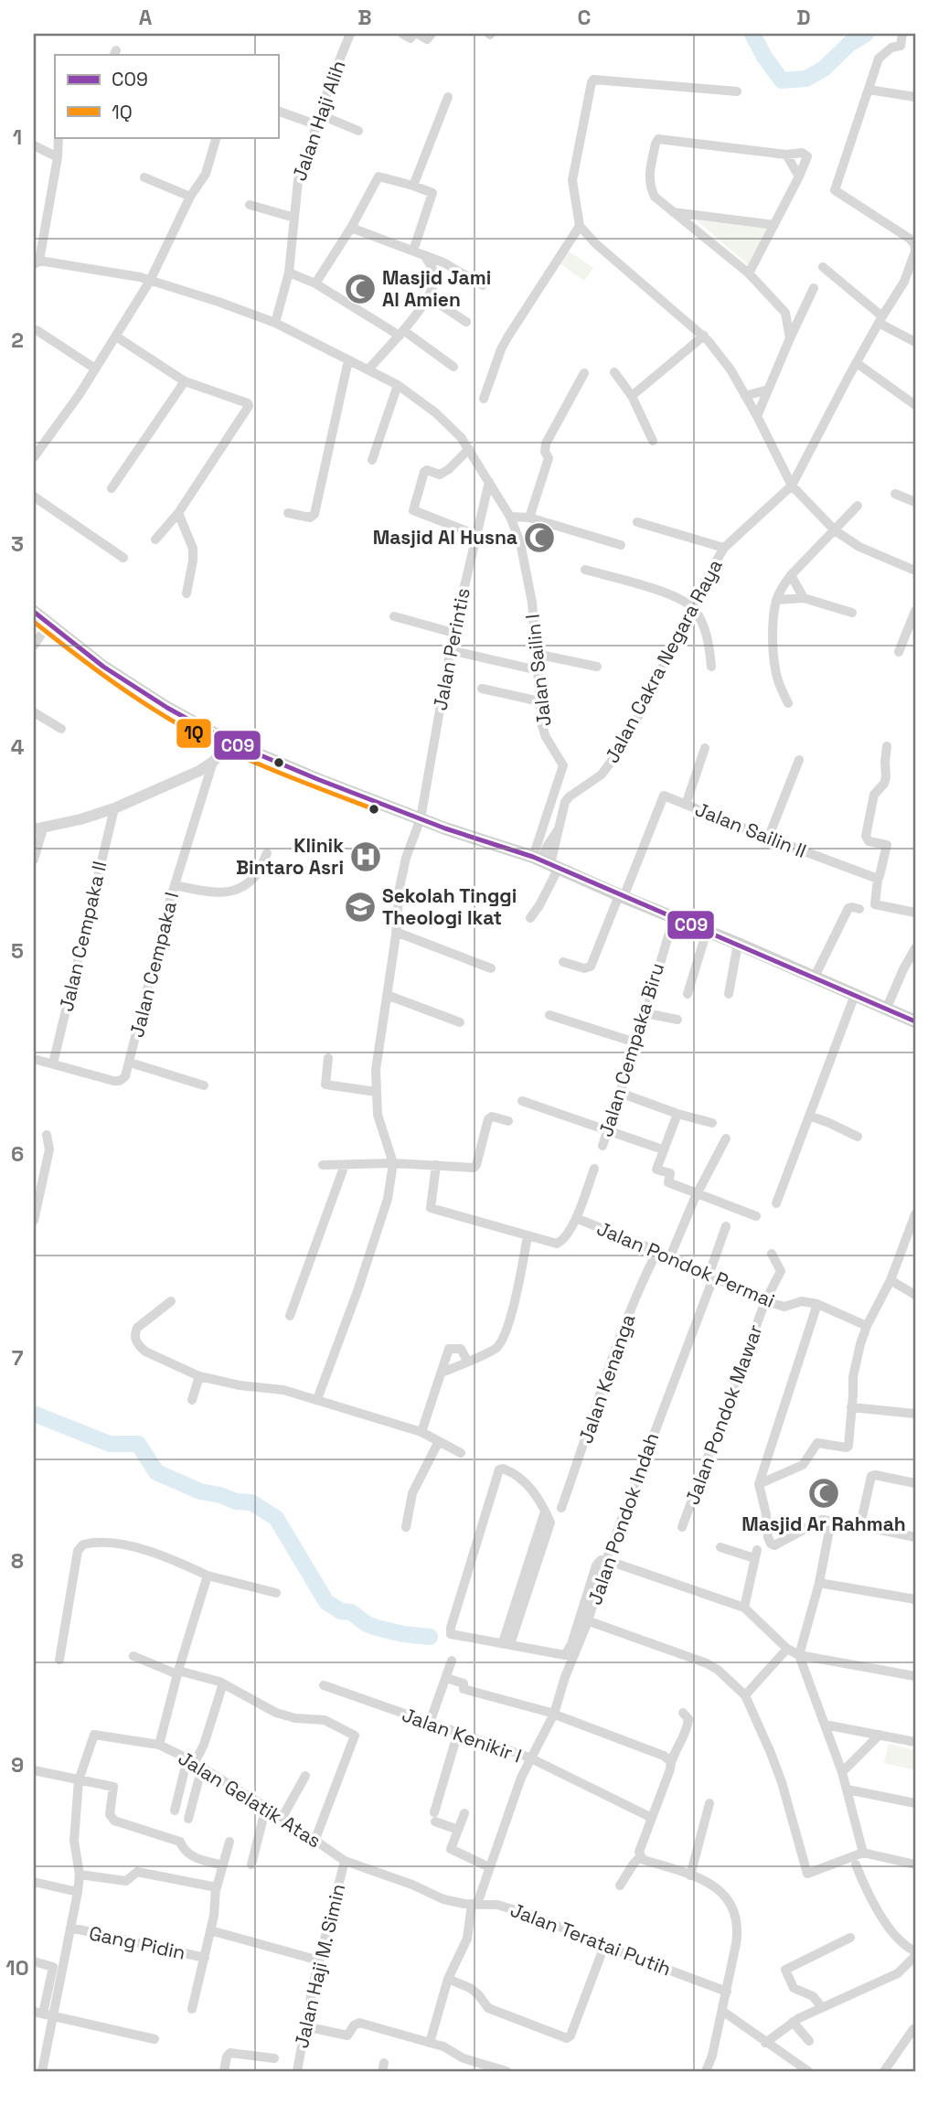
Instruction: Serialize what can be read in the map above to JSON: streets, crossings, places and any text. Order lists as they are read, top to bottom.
{
  "streets": {
    "street": [
      "Jalan Haji Alih",
      "Jalan Perintis",
      "Jalan Cakra Negara Raya",
      "Jalan Sailin I",
      "Jalan Sailin II",
      "Jalan Cempaka II",
      "Jalan Cempaka I",
      "Jalan Cempaka Biru",
      "Jalan Pondok Permai",
      "Jalan Kenanga",
      "Jalan Pondok Mawar",
      "Jalan Pondok Indah",
      "Jalan Kenikir I",
      "Jalan Gelatik Atas",
      "Jalan Teratai Putih",
      "Gang Pidin",
      "Jalan Haji M. Simin"
    ]
  },
  "crossings": [
    ["Jalan Haji Alih", "Jalan Sailin I"],
    ["Jalan Perintis", "Jalan Sailin I"],
    ["Jalan Cakra Negara Raya", "Jalan Sailin I"],
    ["Jalan Cempaka II", "Jalan Cempaka I"],
    ["Jalan Pondok Permai", "Jalan Kenanga"],
    ["Jalan Pondok Permai", "Jalan Pondok Mawar"],
    ["Jalan Pondok Permai", "Jalan Pondok Indah"],
    ["Jalan Pondok Indah", "Jalan Kenikir I"],
    ["Jalan Kenikir I", "Jalan Teratai Putih"],
    ["Jalan Gelatik Atas", "Jalan Teratai Putih"],
    ["Jalan Gelatik Atas", "Gang Pidin"],
    ["Jalan Gelatik Atas", "Jalan Haji M. Simin"],
    ["Jalan Teratai Putih", "Jalan Haji M. Simin"]
  ],
  "places": {
    "mosque": ["Masjid Jami Al Amien", "Masjid Al Husna", "Masjid Ar Rahmah"],
    "hospital": ["Klinik Bintaro Asri"],
    "school or university": ["Sekolah Tinggi Theologi Ikat"]
  },
  "lines": ["transit line C09", "transit line 1Q"],
  "legend": ["C09", "1Q"],
  "grid": {
    "columns": [
      "A",
      "B",
      "C",
      "D"
    ],
    "rows": [
      "1",
      "2",
      "3",
      "4",
      "5",
      "6",
      "7",
      "8",
      "9",
      "10"
    ]
  }
}
